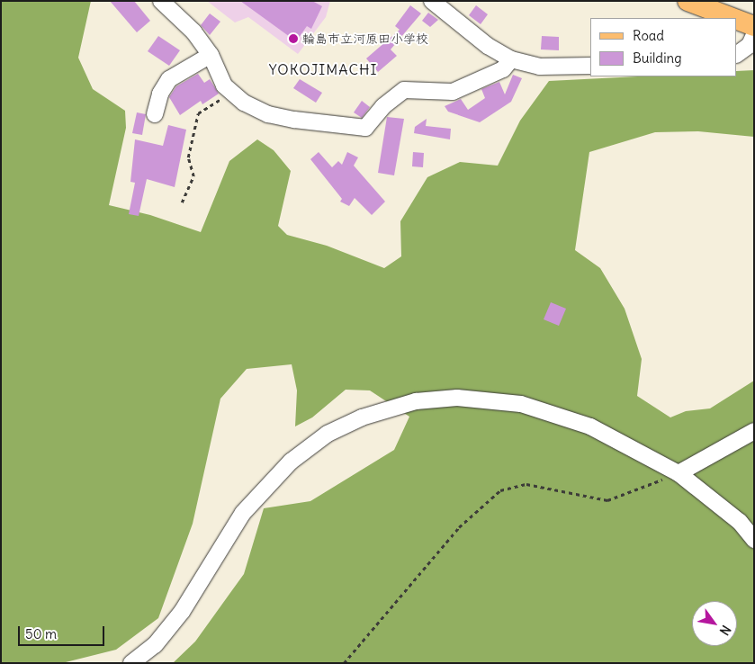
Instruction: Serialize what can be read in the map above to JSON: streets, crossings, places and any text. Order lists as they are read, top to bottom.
{
  "districts": ["YOKOJIMACHI"],
  "places": ["輪島市立河原田小学校"],
  "legend": ["Road", "Building"],
  "scale_bar": "50 m",
  "north": "bottom right"
}
